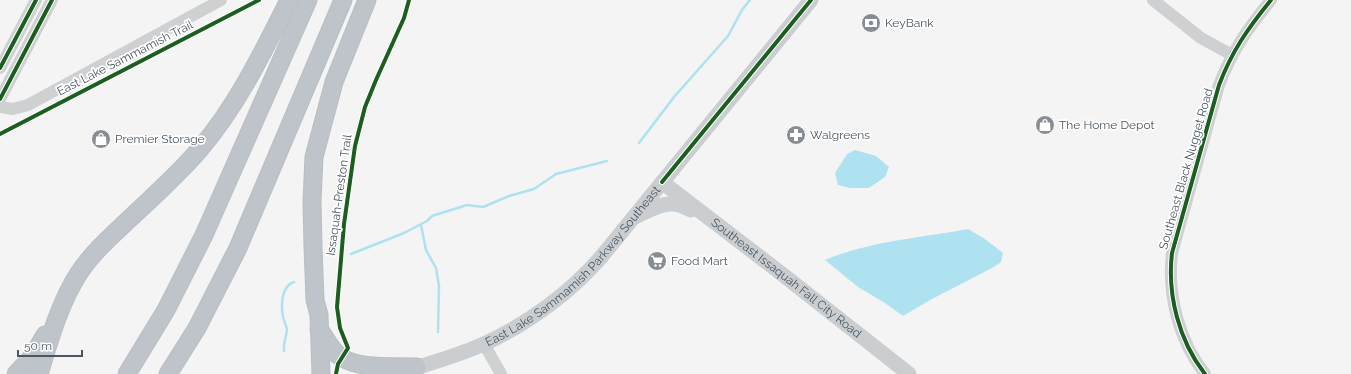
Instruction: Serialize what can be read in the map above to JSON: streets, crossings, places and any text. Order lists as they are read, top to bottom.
{
  "streets": {
    "main road": ["East Lake Sammamish Parkway Southeast", "Southeast Issaquah Fall City Road"],
    "street": ["Southeast Black Nugget Road"],
    "cycle path": ["East Lake Sammamish Trail", "Issaquah-Preston Trail"]
  },
  "crossings": [
    ["East Lake Sammamish Parkway Southeast", "Southeast Issaquah Fall City Road"]
  ],
  "places": {
    "bank": ["KeyBank"],
    "shop": ["The Home Depot", "Premier Storage"],
    "pharmacy": ["Walgreens"],
    "supermarket": ["Food Mart"]
  },
  "scale_bar": "50 m"
}
